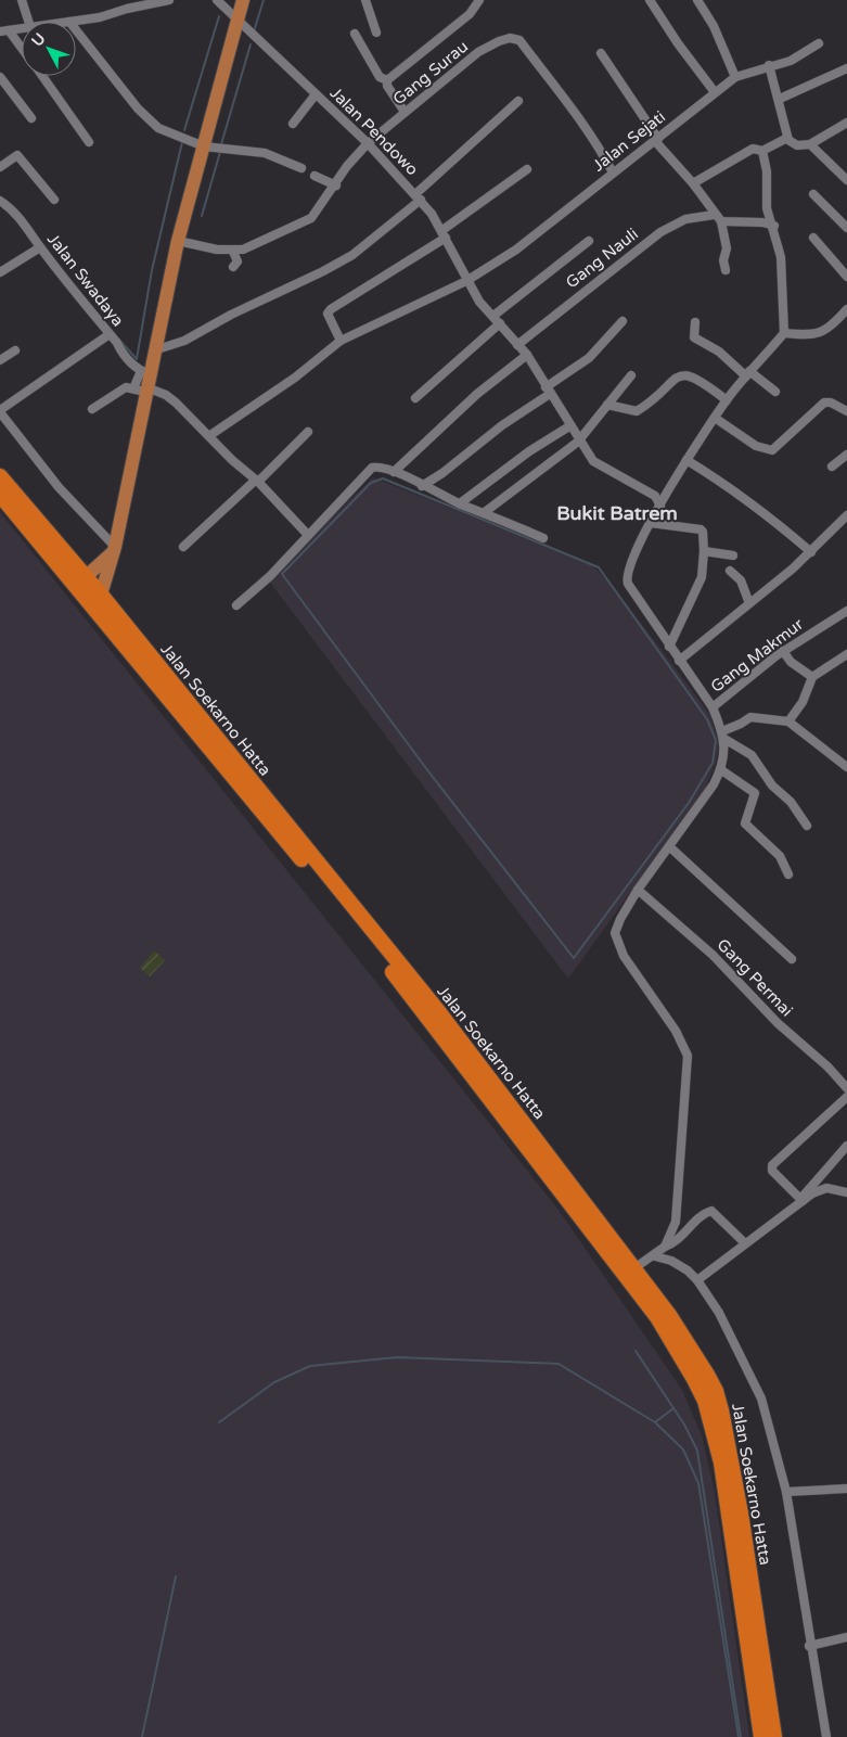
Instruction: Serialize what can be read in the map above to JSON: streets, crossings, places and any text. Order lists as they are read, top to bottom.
{
  "streets": {
    "highway": ["Jalan Soekarno Hatta"],
    "street": [
      "Gang Surau",
      "Jalan Pendowo",
      "Jalan Sejati",
      "Gang Nauli",
      "Jalan Swadaya",
      "Gang Makmur",
      "Gang Permai"
    ]
  },
  "crossings": [
    ["Gang Surau", "Jalan Pendowo"],
    ["Gang Surau", "Jalan Sejati"],
    ["Jalan Pendowo", "Jalan Sejati"],
    ["Jalan Pendowo", "Gang Nauli"]
  ],
  "districts": ["Bukit Batrem"],
  "north": "top left"
}
